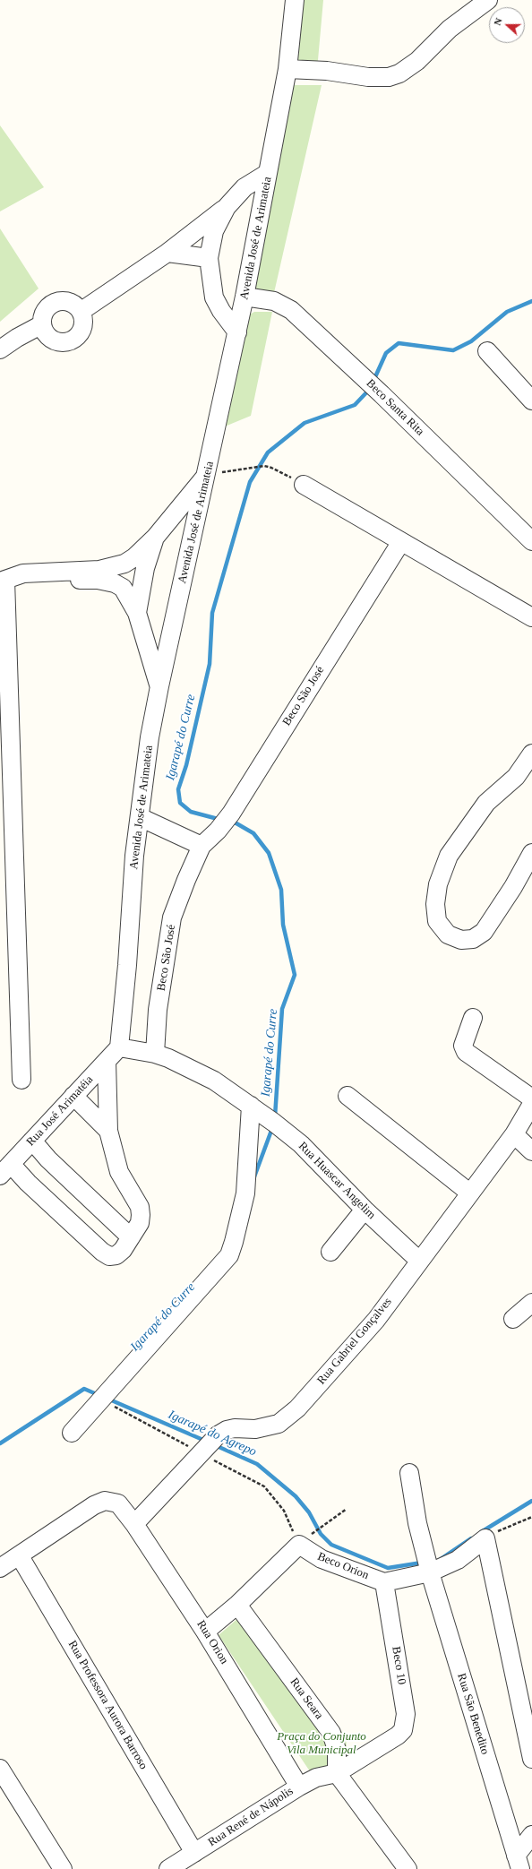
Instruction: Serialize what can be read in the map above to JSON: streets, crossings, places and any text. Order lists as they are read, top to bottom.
{
  "streets": {
    "street": [
      "Avenida José de Arimateia",
      "Beco Santa Rita",
      "Beco São José",
      "Rua José Arimatéia",
      "Rua Huascar Angelim",
      "Rua Gabriel Gonçalves",
      "Beco Orion",
      "Rua Orion",
      "Beco 10",
      "Rua Seara",
      "Rua Professora Aurora Barroso",
      "Rua São Benedito",
      "Rua René de Nápolis"
    ]
  },
  "crossings": [
    ["Avenida José de Arimateia", "Beco Santa Rita"],
    ["Avenida José de Arimateia", "Rua José Arimatéia"],
    ["Avenida José de Arimateia", "Rua Huascar Angelim"],
    ["Beco São José", "Rua Huascar Angelim"],
    ["Rua José Arimatéia", "Rua Huascar Angelim"],
    ["Rua Huascar Angelim", "Rua Gabriel Gonçalves"],
    ["Rua Gabriel Gonçalves", "Rua Orion"],
    ["Beco Orion", "Rua Orion"],
    ["Beco Orion", "Beco 10"],
    ["Beco Orion", "Rua Seara"],
    ["Beco Orion", "Rua São Benedito"],
    ["Rua Orion", "Rua Professora Aurora Barroso"],
    ["Rua Orion", "Rua René de Nápolis"],
    ["Beco 10", "Rua Seara"],
    ["Beco 10", "Rua René de Nápolis"],
    ["Rua Seara", "Rua René de Nápolis"],
    ["Rua Professora Aurora Barroso", "Rua René de Nápolis"]
  ],
  "water": ["Igarapé do Curre", "Igarapé do Agrepo"],
  "parks": ["Praça do Conjunto Vila Municipal"],
  "north": "left"
}
